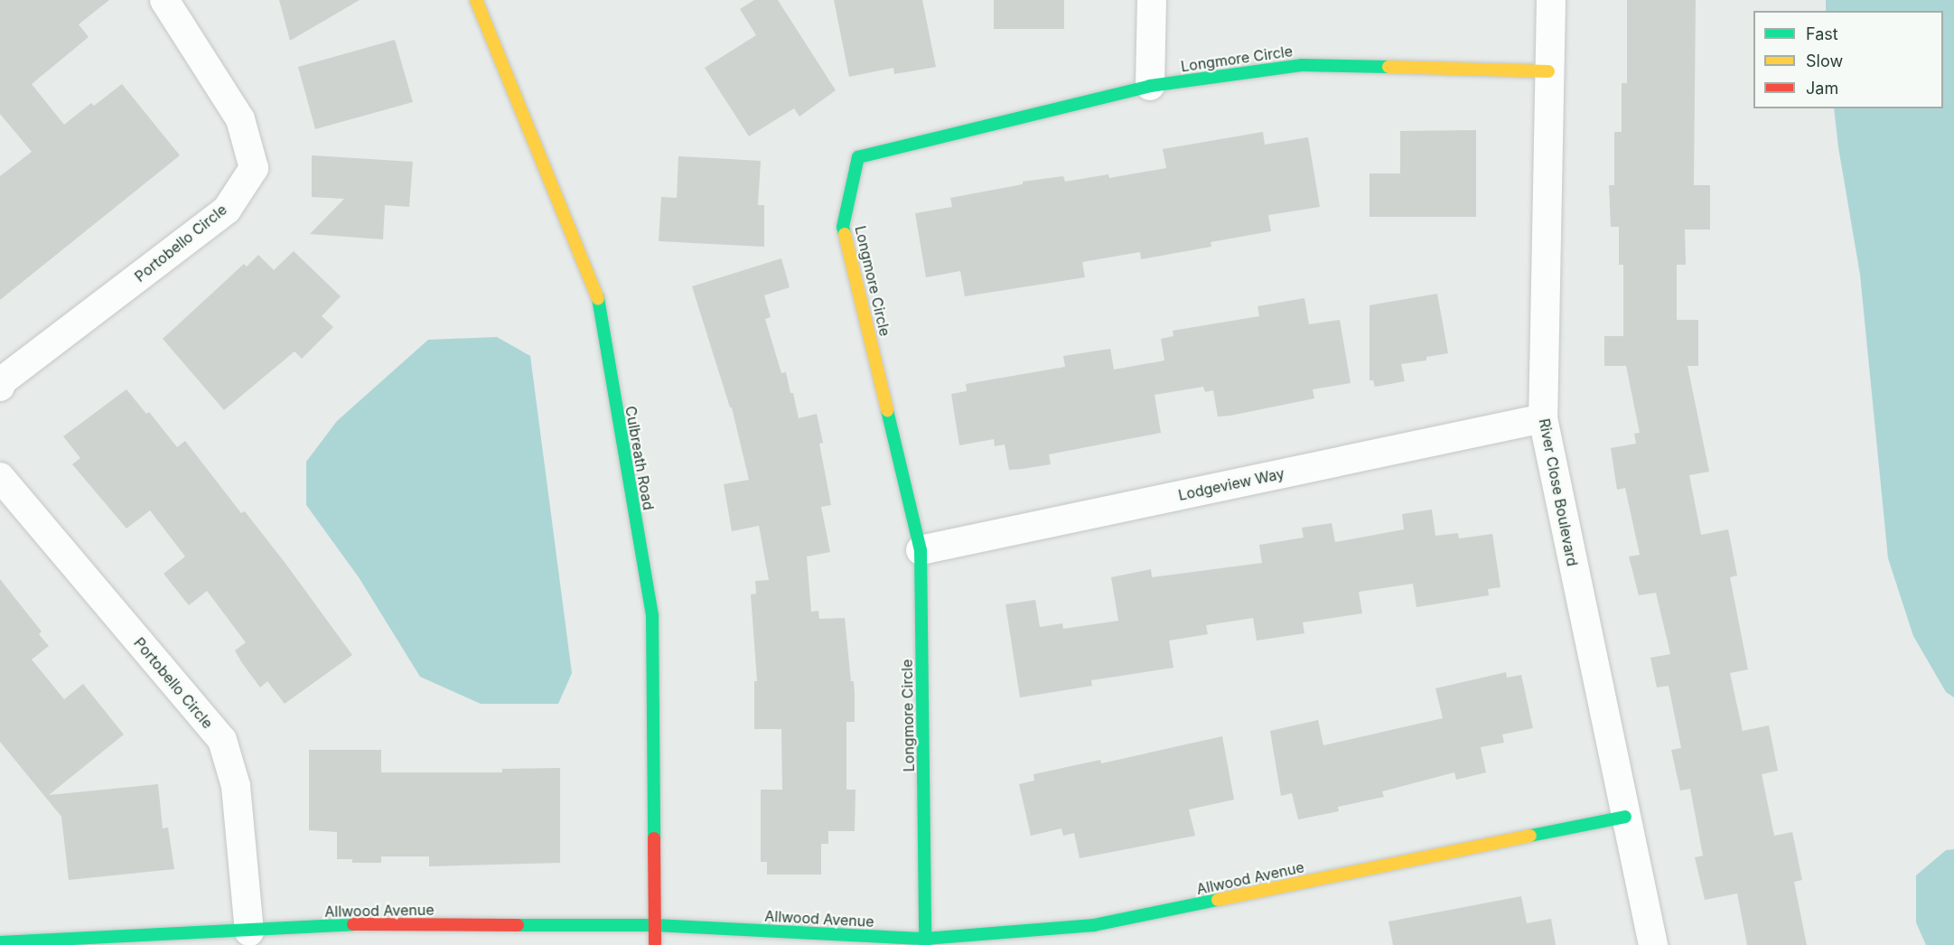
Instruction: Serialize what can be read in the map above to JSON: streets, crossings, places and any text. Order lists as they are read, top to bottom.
{
  "streets": {
    "street": [
      "Longmore Circle",
      "Portobello Circle",
      "Culbreath Road",
      "Lodgeview Way",
      "River Close Boulevard",
      "Allwood Avenue"
    ]
  },
  "crossings": [
    ["Longmore Circle", "Lodgeview Way"],
    ["Longmore Circle", "River Close Boulevard"],
    ["Longmore Circle", "Allwood Avenue"],
    ["Portobello Circle", "Allwood Avenue"],
    ["Culbreath Road", "Allwood Avenue"],
    ["Lodgeview Way", "River Close Boulevard"],
    ["River Close Boulevard", "Allwood Avenue"]
  ],
  "legend": ["Fast", "Slow", "Jam"]
}
